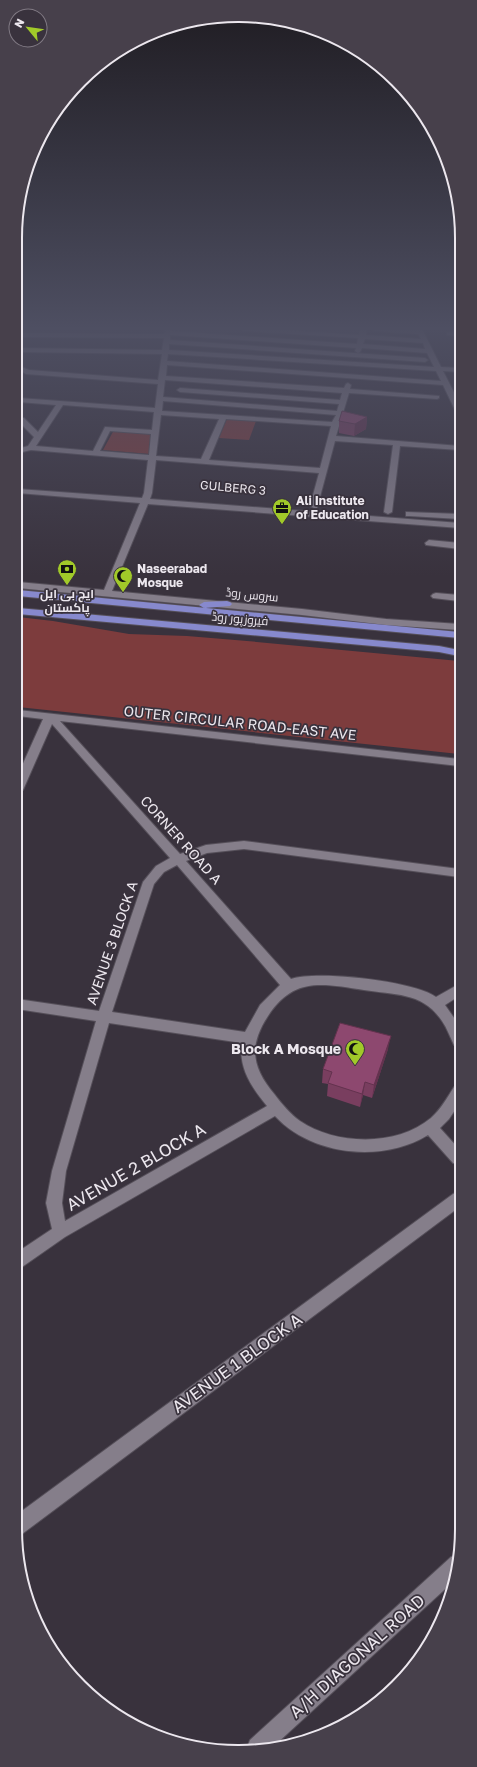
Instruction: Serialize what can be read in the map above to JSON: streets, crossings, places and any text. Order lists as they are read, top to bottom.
{
  "streets": {
    "main road": ["فیروزپور روڈ"],
    "street": [
      "GULBERG 3",
      "سروس روڈ",
      "OUTER CIRCULAR ROAD-EAST AVE",
      "CORNER ROAD A",
      "AVENUE 3 BLOCK A",
      "AVENUE 2 BLOCK A",
      "AVENUE 1 BLOCK A",
      "A/H DIAGONAL ROAD"
    ]
  },
  "crossings": [
    ["OUTER CIRCULAR ROAD-EAST AVE", "CORNER ROAD A"],
    ["CORNER ROAD A", "AVENUE 3 BLOCK A"],
    ["AVENUE 3 BLOCK A", "AVENUE 2 BLOCK A"]
  ],
  "places": {
    "office": ["Ali Institute of Education"],
    "bank": ["ایچ بی ایل پاکستان"],
    "mosque": ["Naseerabad Mosque", "Block A Mosque"]
  },
  "north": "top left"
}
